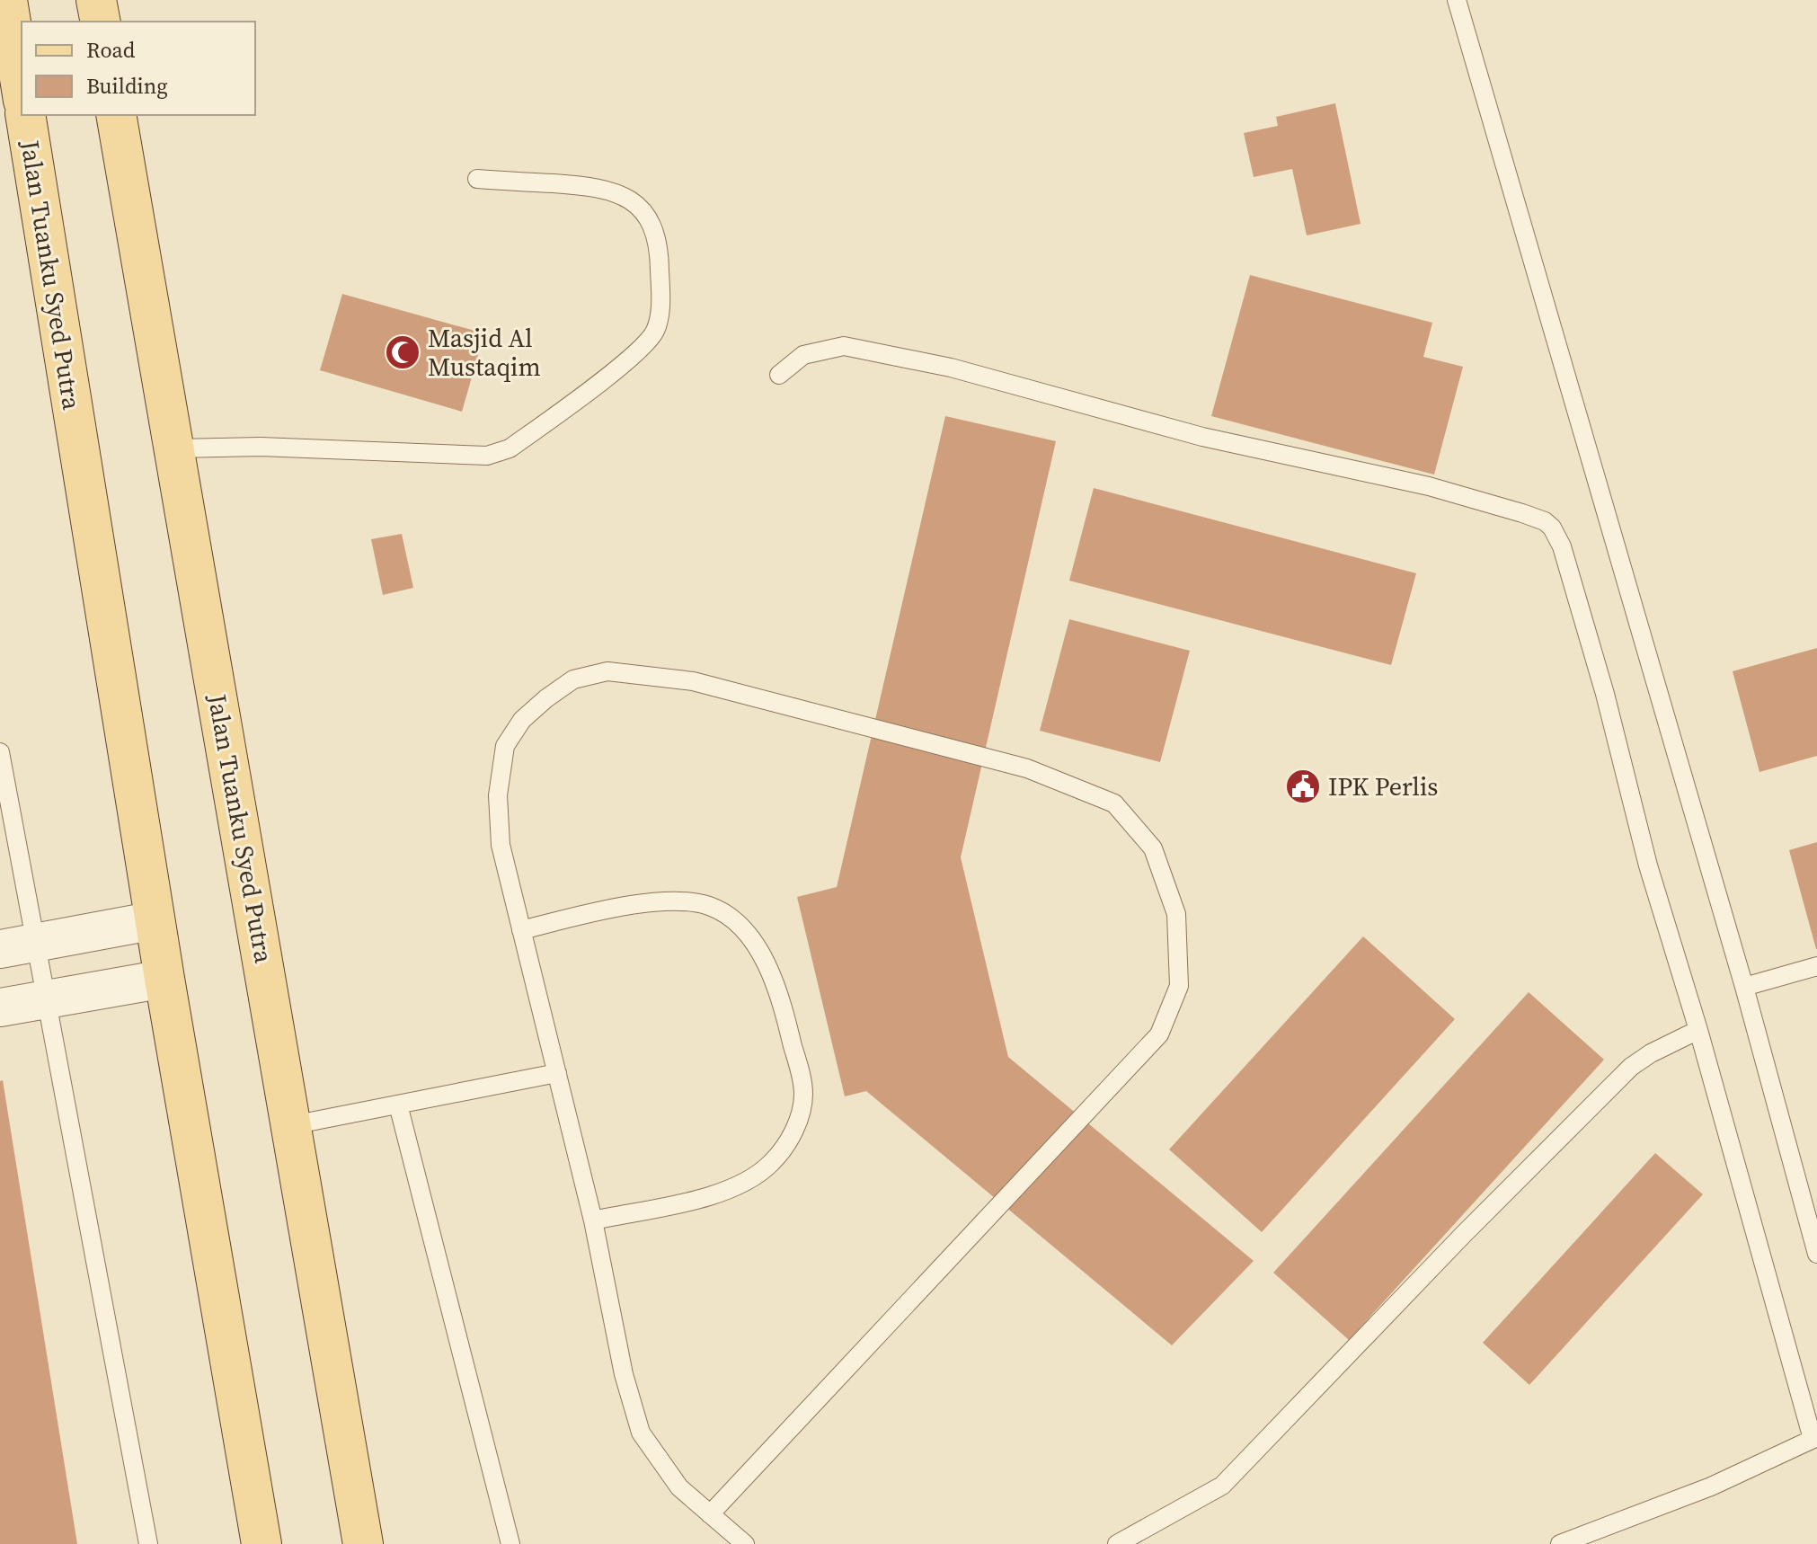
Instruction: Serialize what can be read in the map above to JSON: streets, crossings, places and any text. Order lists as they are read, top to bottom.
{
  "streets": {
    "main road": ["Jalan Tuanku Syed Putra"]
  },
  "places": {
    "mosque": ["Masjid Al Mustaqim"],
    "public building": ["IPK Perlis"]
  },
  "legend": ["Road", "Building"]
}
